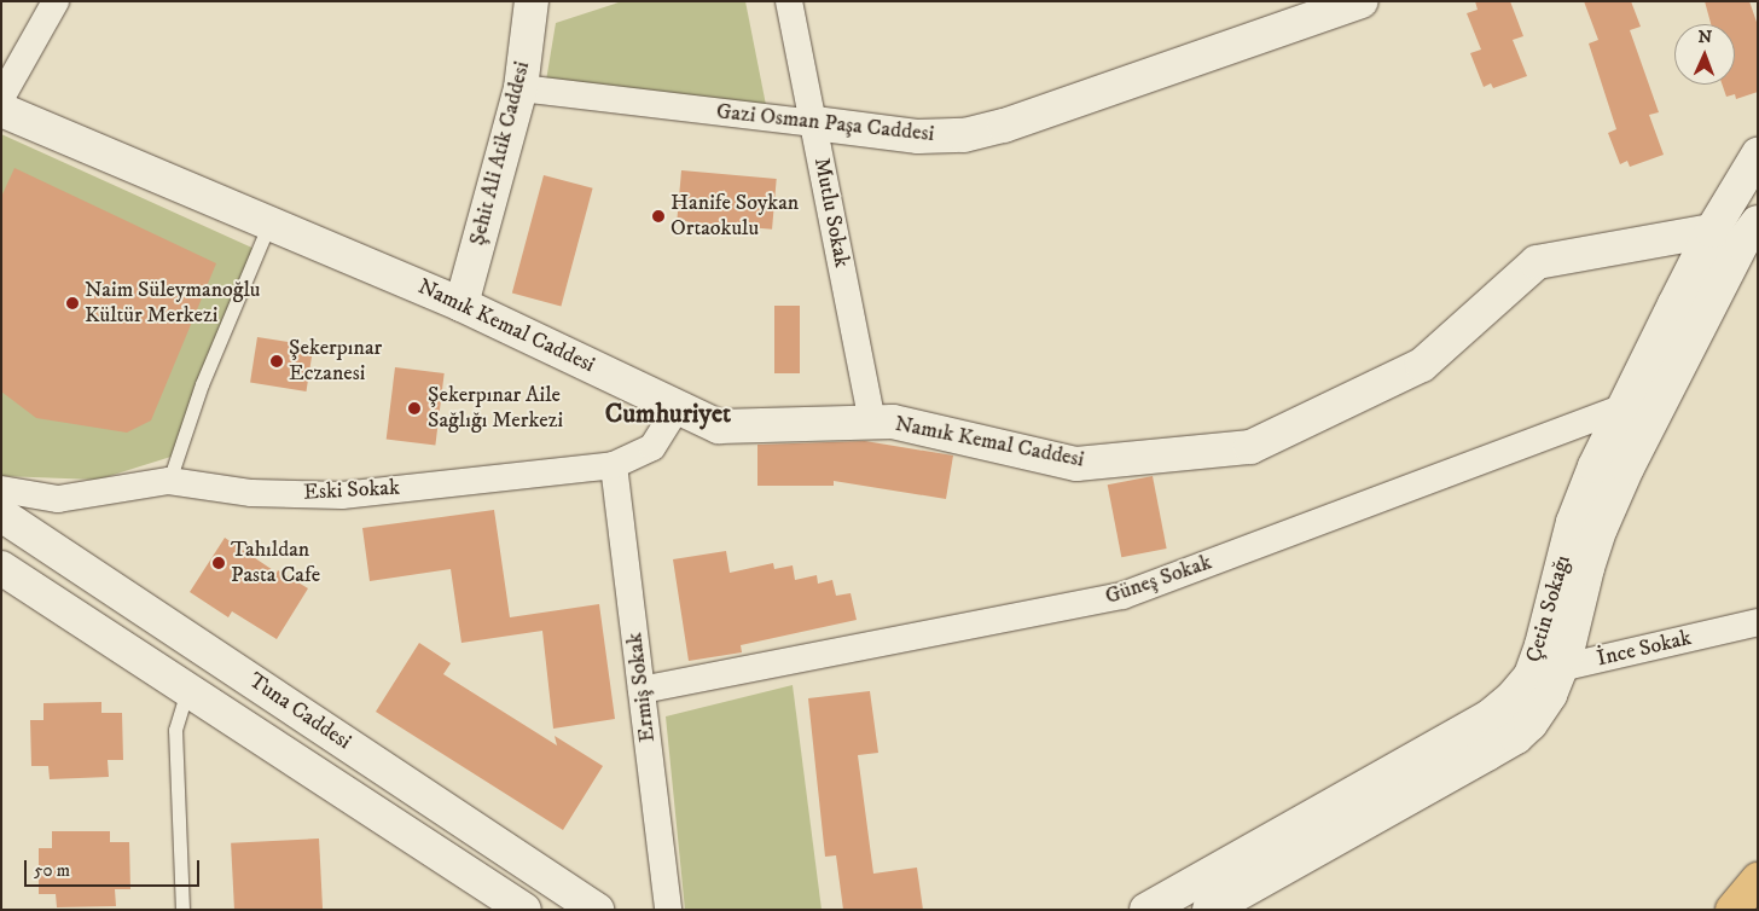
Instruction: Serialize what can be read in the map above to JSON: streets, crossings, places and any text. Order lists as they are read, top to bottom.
{
  "streets": {
    "street": [
      "Gazi Osman Paşa Caddesi",
      "Şehit Ali Atik Caddesi",
      "Mutlu Sokak",
      "Namık Kemal Caddesi",
      "Eski Sokak",
      "Güneş Sokak",
      "Çetin Sokağı",
      "İnce Sokak",
      "Ermiş Sokak",
      "Tuna Caddesi"
    ]
  },
  "crossings": [
    ["Gazi Osman Paşa Caddesi", "Şehit Ali Atik Caddesi"],
    ["Gazi Osman Paşa Caddesi", "Mutlu Sokak"],
    ["Şehit Ali Atik Caddesi", "Namık Kemal Caddesi"],
    ["Mutlu Sokak", "Namık Kemal Caddesi"],
    ["Namık Kemal Caddesi", "Eski Sokak"],
    ["Namık Kemal Caddesi", "Çetin Sokağı"],
    ["Eski Sokak", "Ermiş Sokak"],
    ["Güneş Sokak", "Çetin Sokağı"],
    ["Güneş Sokak", "Ermiş Sokak"],
    ["Çetin Sokağı", "İnce Sokak"]
  ],
  "districts": ["Cumhuriyet"],
  "places": [
    "Hanife Soykan Ortaokulu",
    "Naim Süleymanoğlu Kültür Merkezi",
    "Şekerpınar Eczanesi",
    "Şekerpınar Aile Sağlığı Merkezi",
    "Tahıldan Pasta Cafe"
  ],
  "scale_bar": "50 m",
  "north": "top"
}
